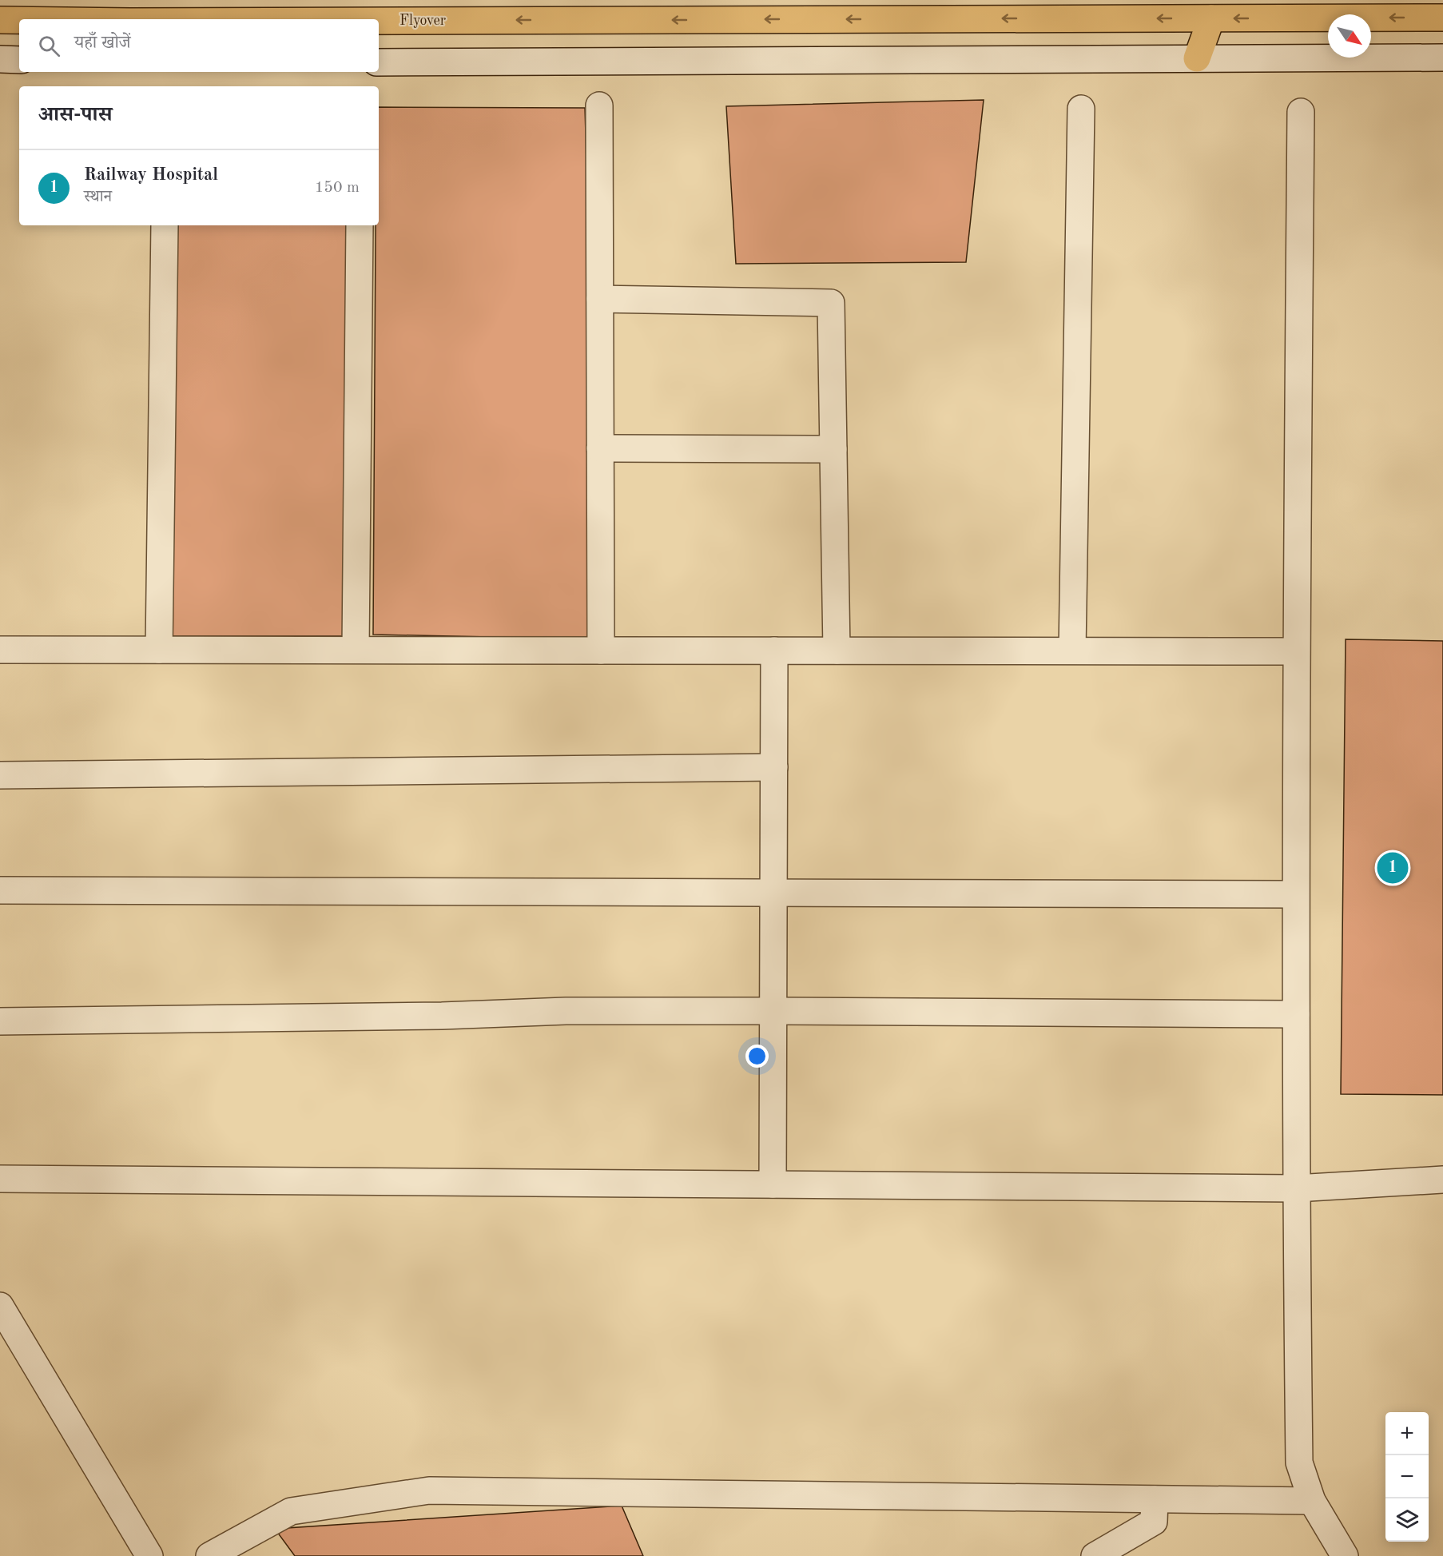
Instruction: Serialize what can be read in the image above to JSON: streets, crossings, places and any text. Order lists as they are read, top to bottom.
{
  "streets": {
    "highway": ["Flyover"]
  },
  "one_way": ["Flyover"],
  "north": "bottom right",
  "page": {
    "search": "यहाँ खोजें",
    "heading": "आस-पास",
    "list": [
      {
        "mark": "1",
        "name": "Railway Hospital",
        "note": "स्थान",
        "value": "150 m"
      }
    ],
    "pins": "1",
    "map_buttons": ["+", "−"]
  }
}
